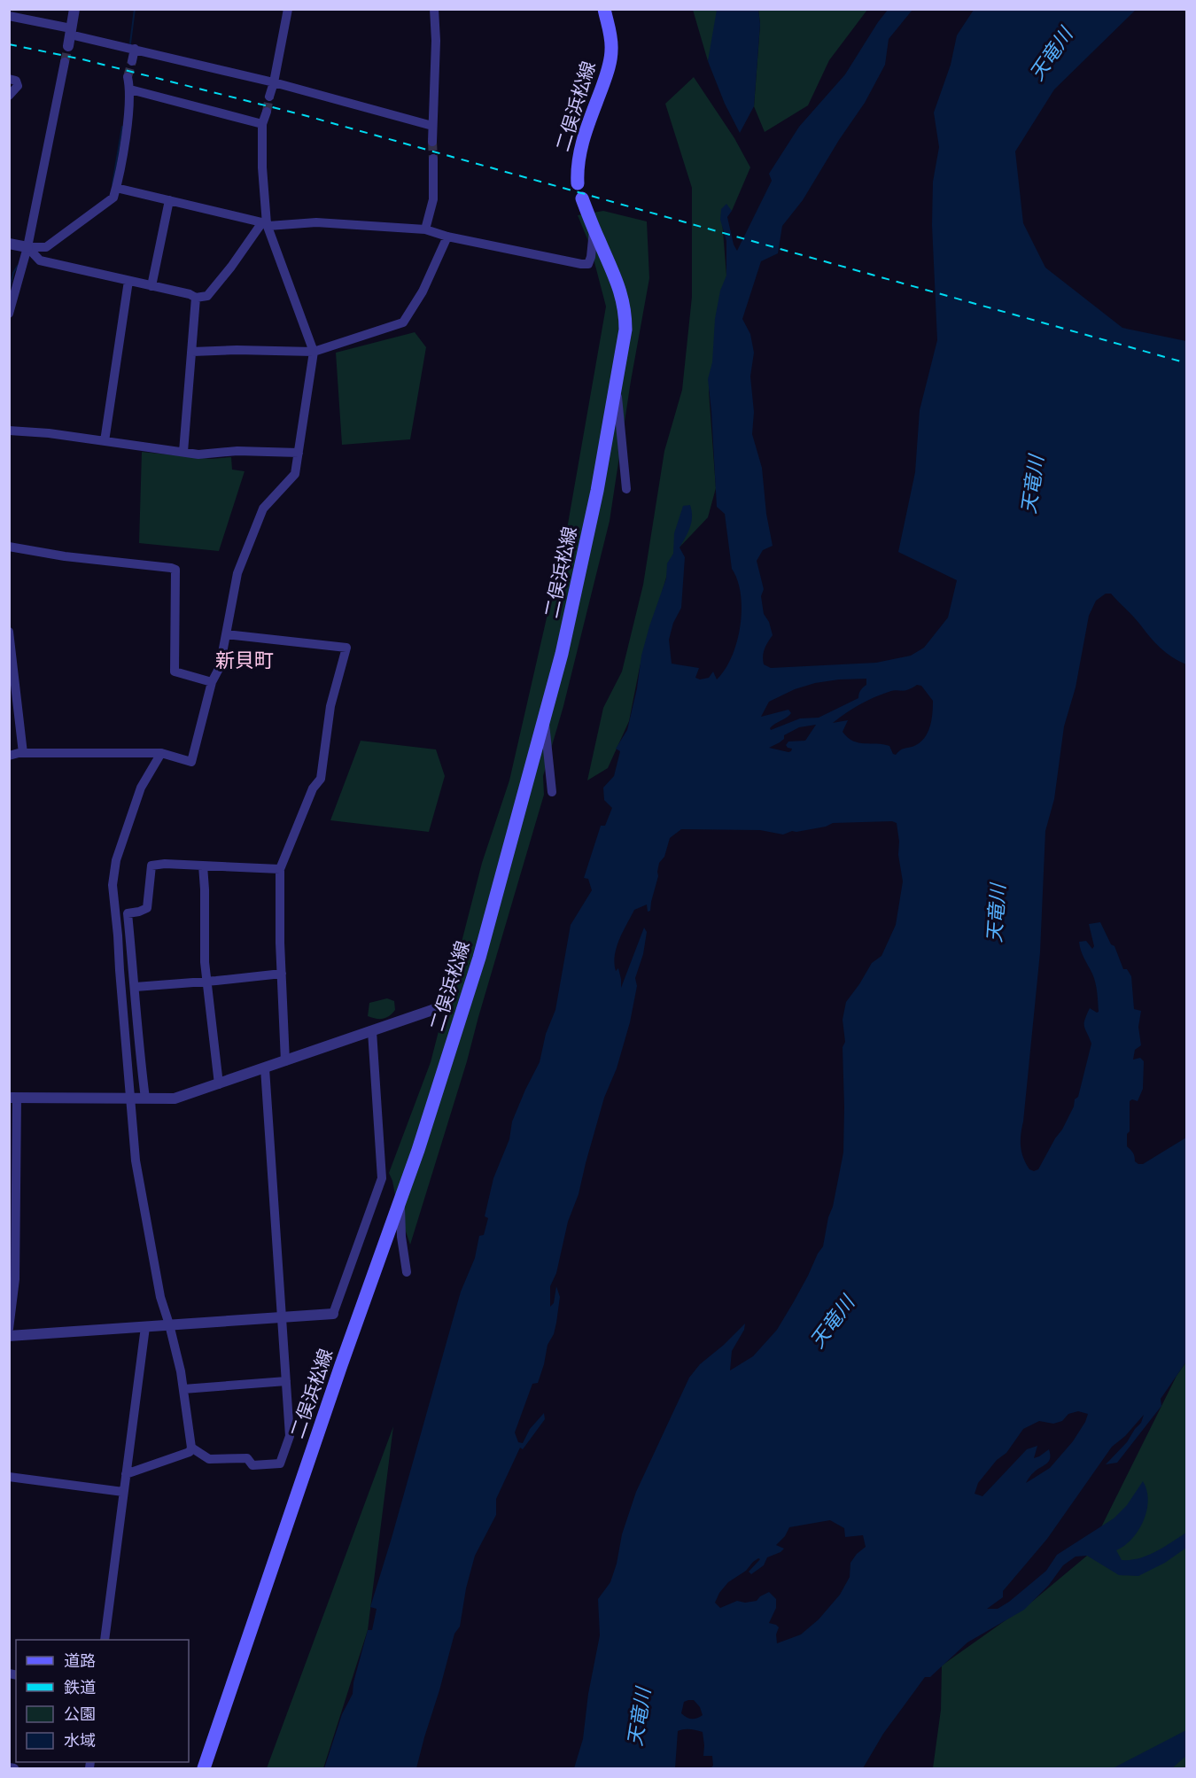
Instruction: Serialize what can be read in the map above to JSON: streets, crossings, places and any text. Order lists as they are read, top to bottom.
{
  "streets": {
    "main road": ["二俣浜松線"]
  },
  "districts": ["新貝町"],
  "water": ["天竜川"],
  "legend": [
    "道路",
    "鉄道",
    "公園",
    "水域"
  ]
}
